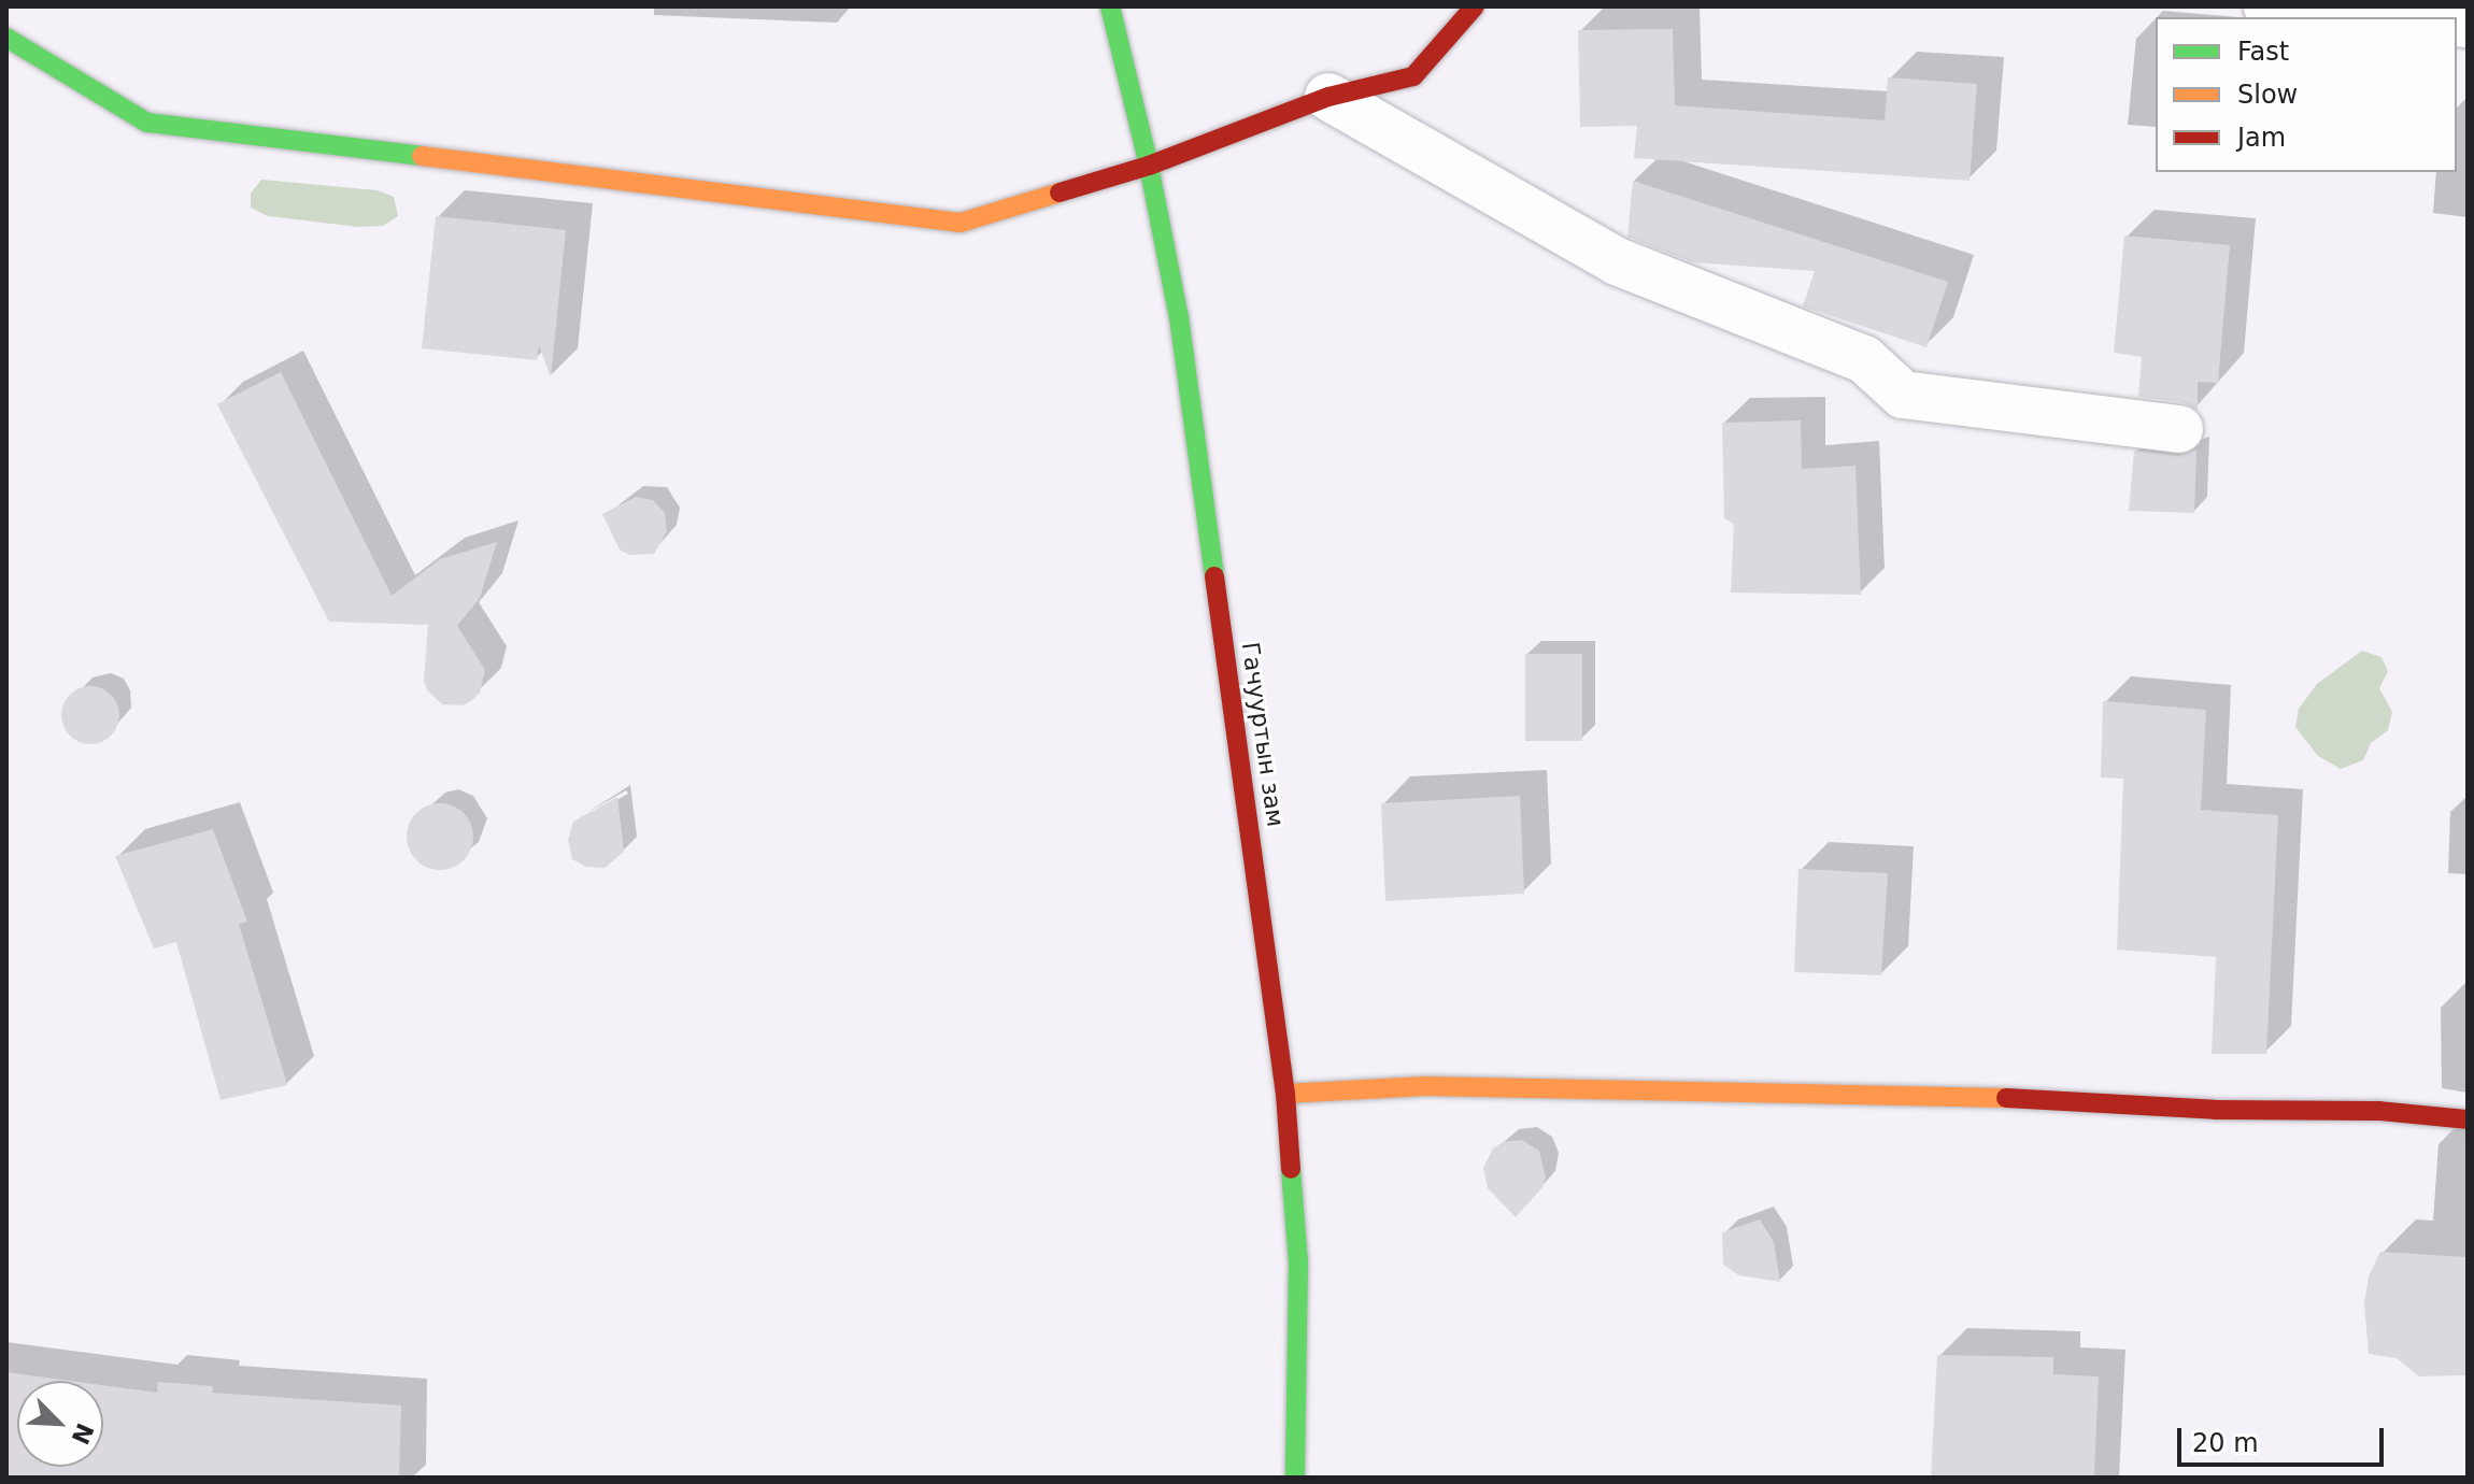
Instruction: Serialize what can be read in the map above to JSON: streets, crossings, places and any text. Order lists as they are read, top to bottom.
{
  "streets": {
    "street": ["Гачууртын зам"]
  },
  "legend": ["Fast", "Slow", "Jam"],
  "scale_bar": "20 m",
  "north": "bottom right"
}
